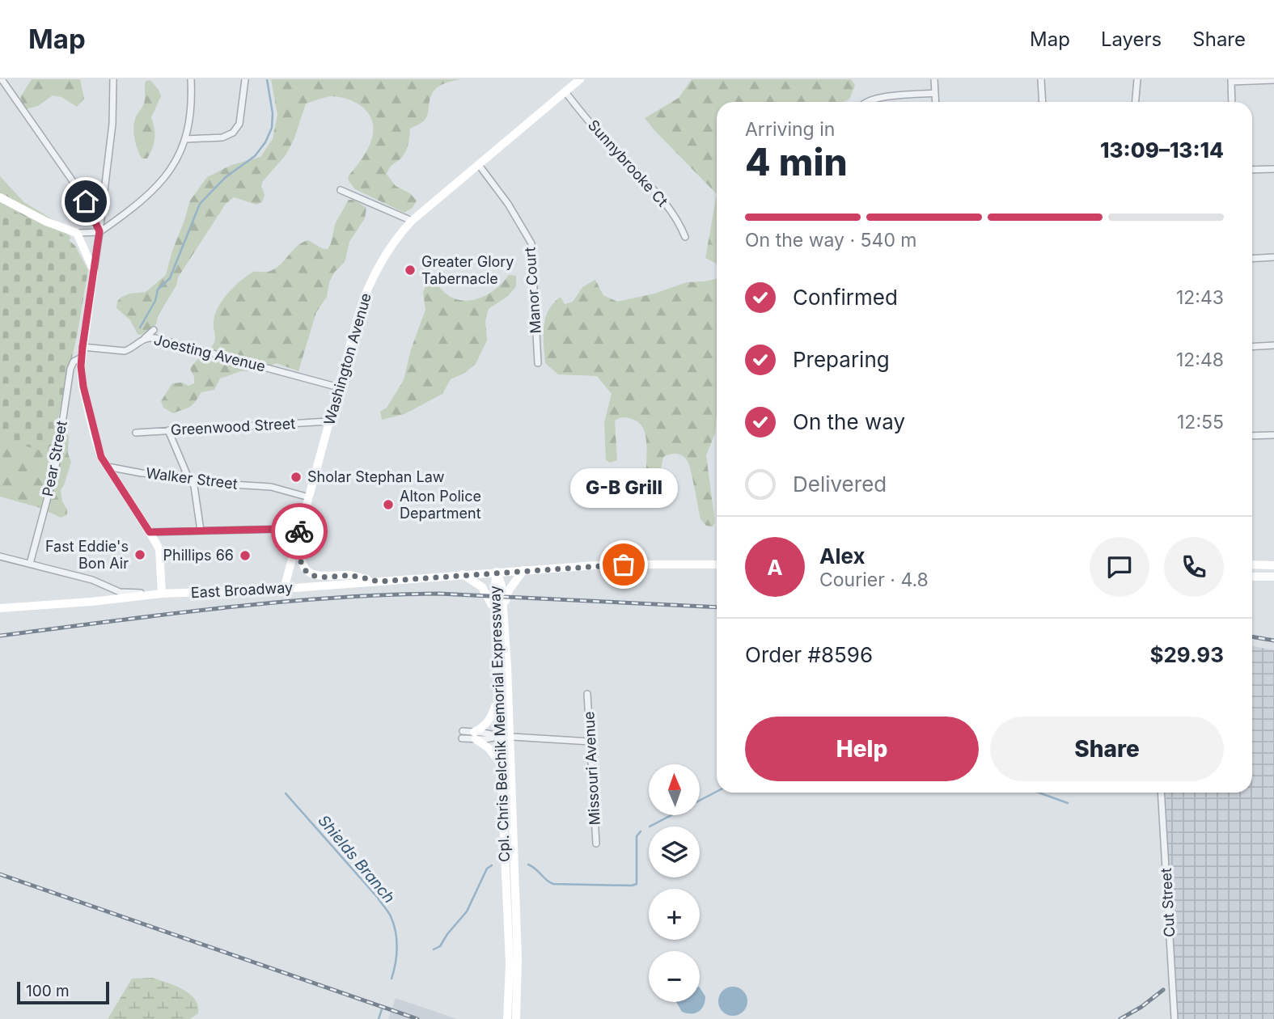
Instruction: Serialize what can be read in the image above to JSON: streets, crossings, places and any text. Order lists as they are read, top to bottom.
{
  "streets": {
    "main road": ["Washington Avenue", "East Broadway", "Cpl. Chris Belchik Memorial Expressway"],
    "street": [
      "Sunnybrooke Ct",
      "Manor Court",
      "Joesting Avenue",
      "Greenwood Street",
      "Pear Street",
      "Walker Street",
      "Missouri Avenue",
      "Cut Street"
    ]
  },
  "crossings": [
    ["Sunnybrooke Ct", "Washington Avenue"],
    ["Manor Court", "Washington Avenue"],
    ["Joesting Avenue", "Washington Avenue"],
    ["Washington Avenue", "Greenwood Street"],
    ["Washington Avenue", "Walker Street"],
    ["Washington Avenue", "East Broadway"],
    ["East Broadway", "Cpl. Chris Belchik Memorial Expressway"]
  ],
  "water": ["Shields Branch"],
  "places": [
    "Greater Glory Tabernacle",
    "Sholar Stephan Law",
    "Alton Police Department",
    "Fast Eddie's Bon Air",
    "Phillips 66",
    "G-B Grill"
  ],
  "scale_bar": "100 m",
  "north": "top",
  "page": {
    "header": "Map",
    "nav": ["Map", "Layers", "Share"],
    "heading": ["4 min", "Arriving in", "13:09–13:14"],
    "panel": [
      "Alex",
      "Courier · 4.8",
      "Order #8596",
      "$29.93"
    ],
    "bar": "On the way · 540 m",
    "list": [
      ["Confirmed", "12:43"],
      ["Preparing", "12:48"],
      ["On the way", "12:55"],
      "Delivered"
    ],
    "bubble": "G-B Grill",
    "round": "A",
    "buttons": ["Help", "Share"],
    "map_buttons": ["+", "−"],
    "scale": "100 m"
  }
}
